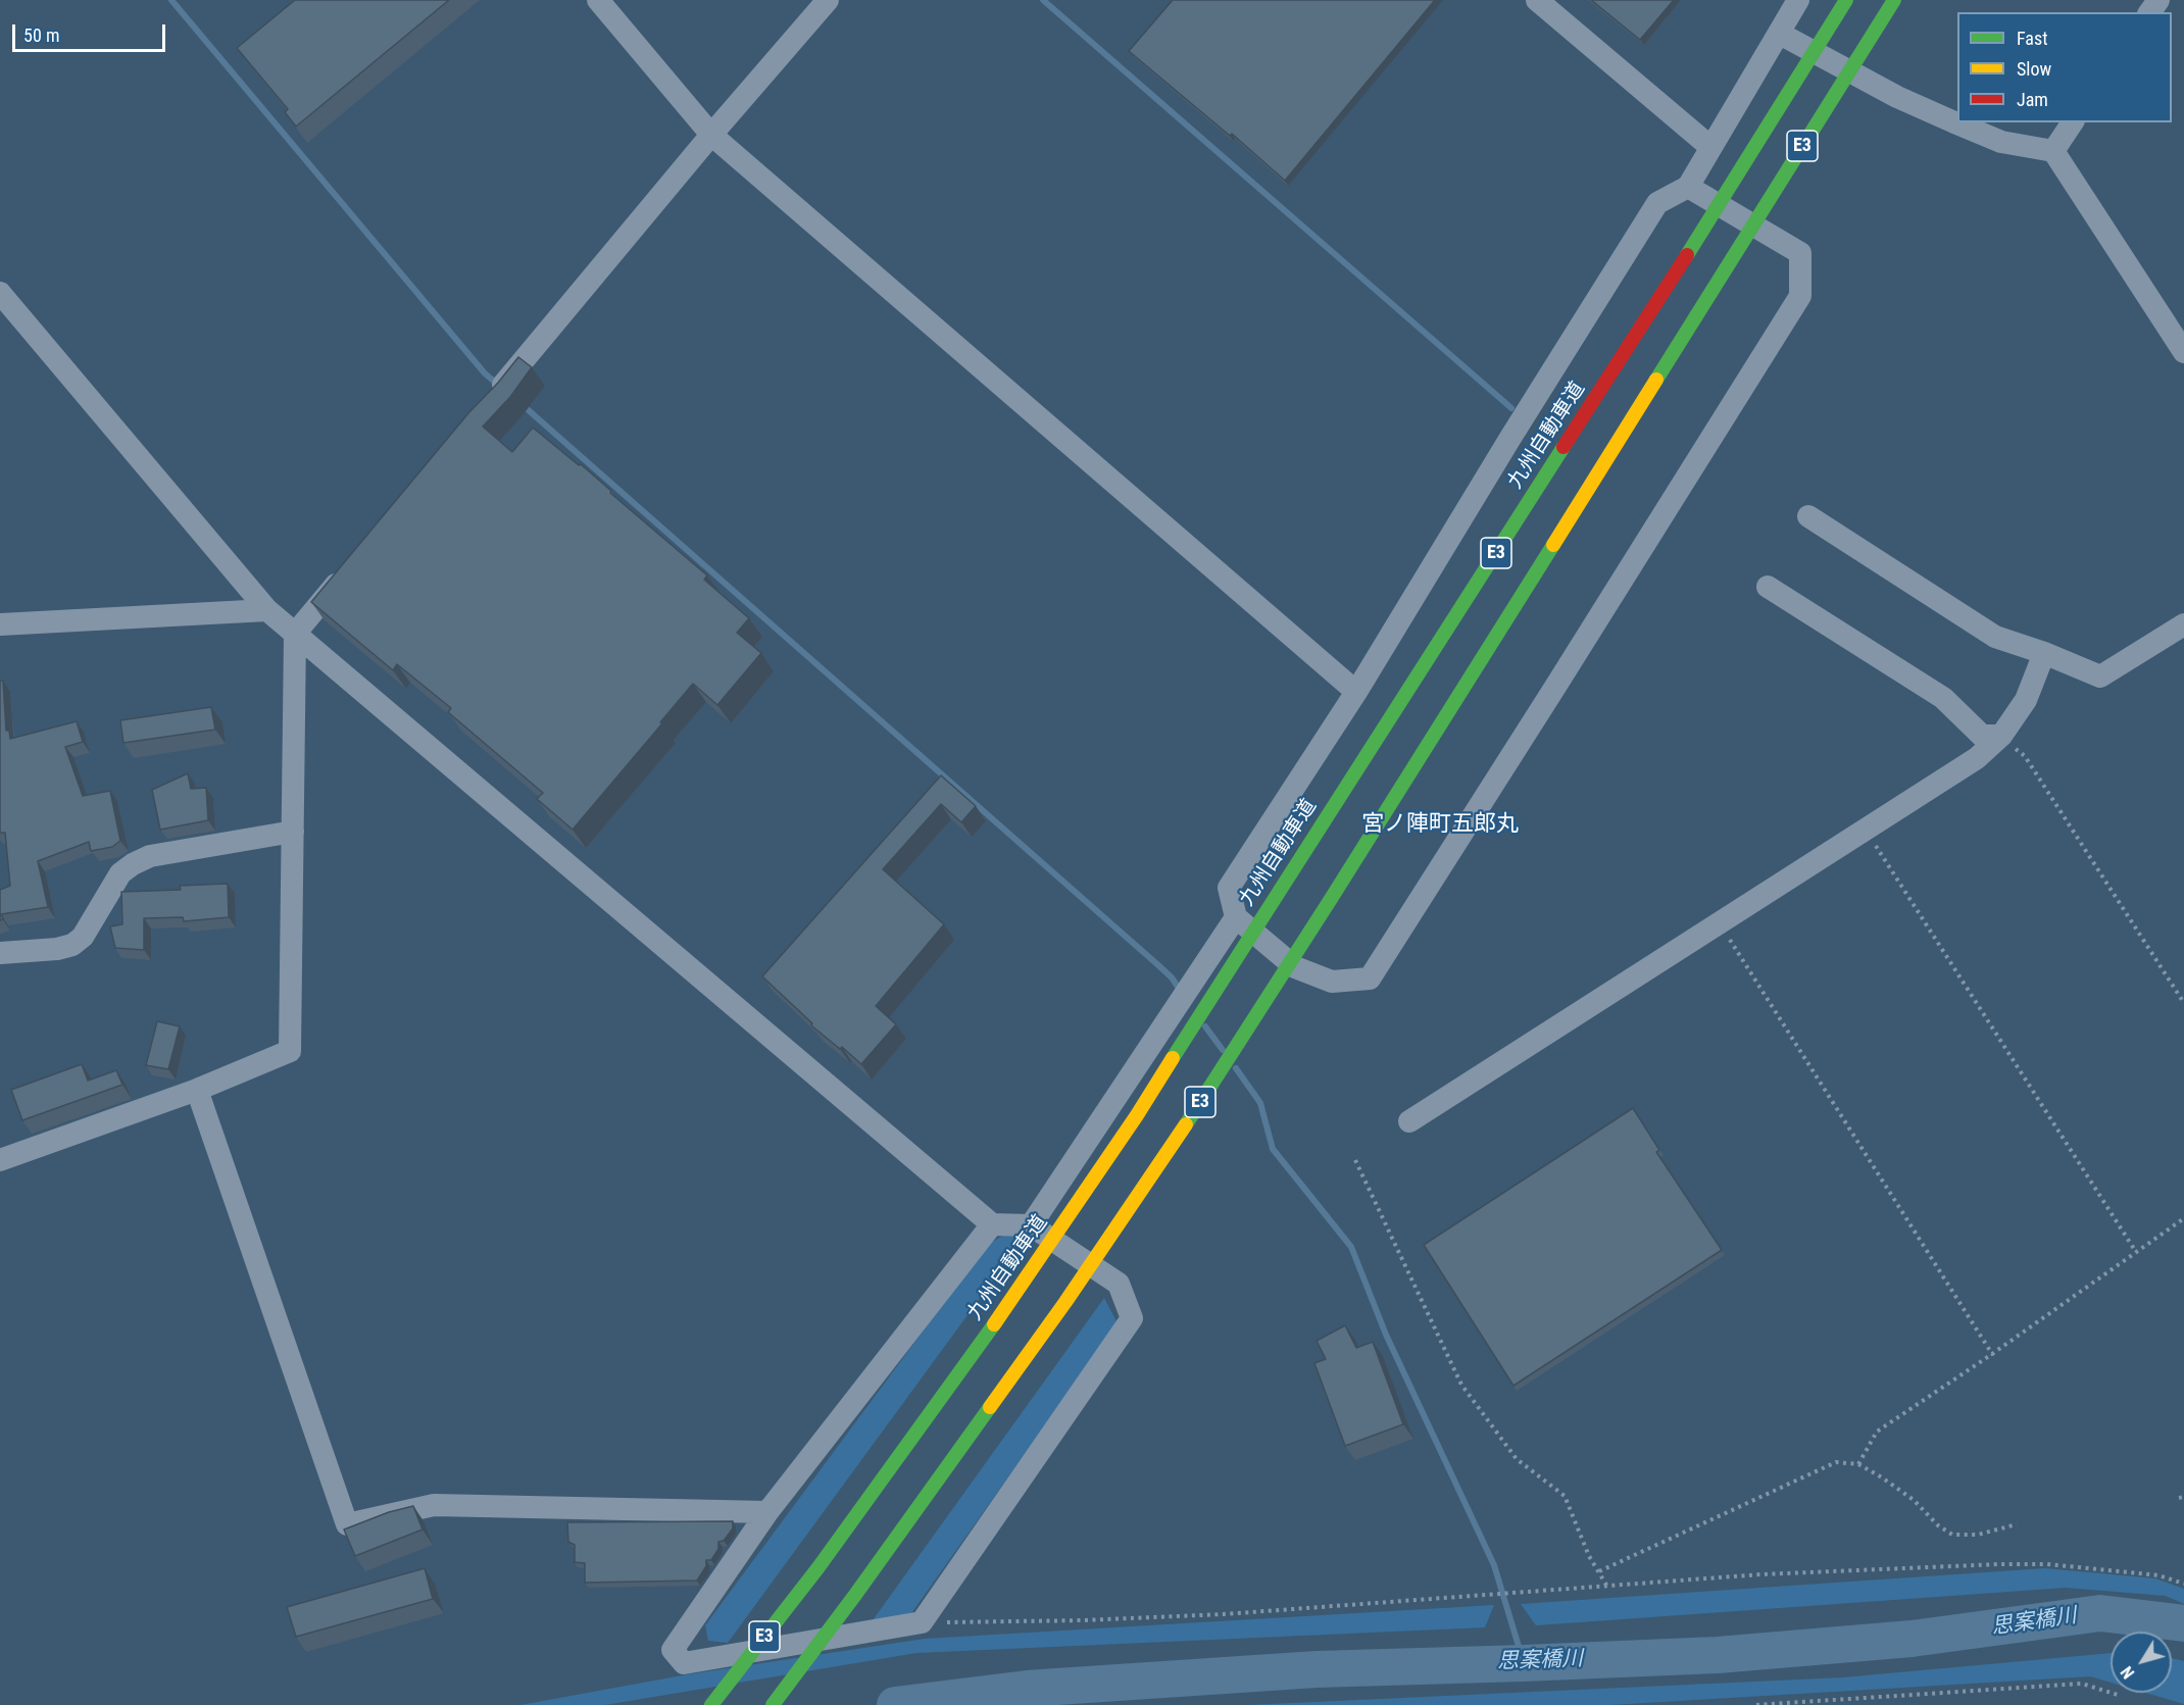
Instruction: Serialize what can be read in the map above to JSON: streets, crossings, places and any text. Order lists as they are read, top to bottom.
{
  "streets": {
    "highway": ["E3", "九州自動車道"]
  },
  "districts": ["宮ノ陣町五郎丸"],
  "water": ["思案橋川"],
  "legend": ["Fast", "Slow", "Jam"],
  "scale_bar": "50 m",
  "north": "bottom left"
}
